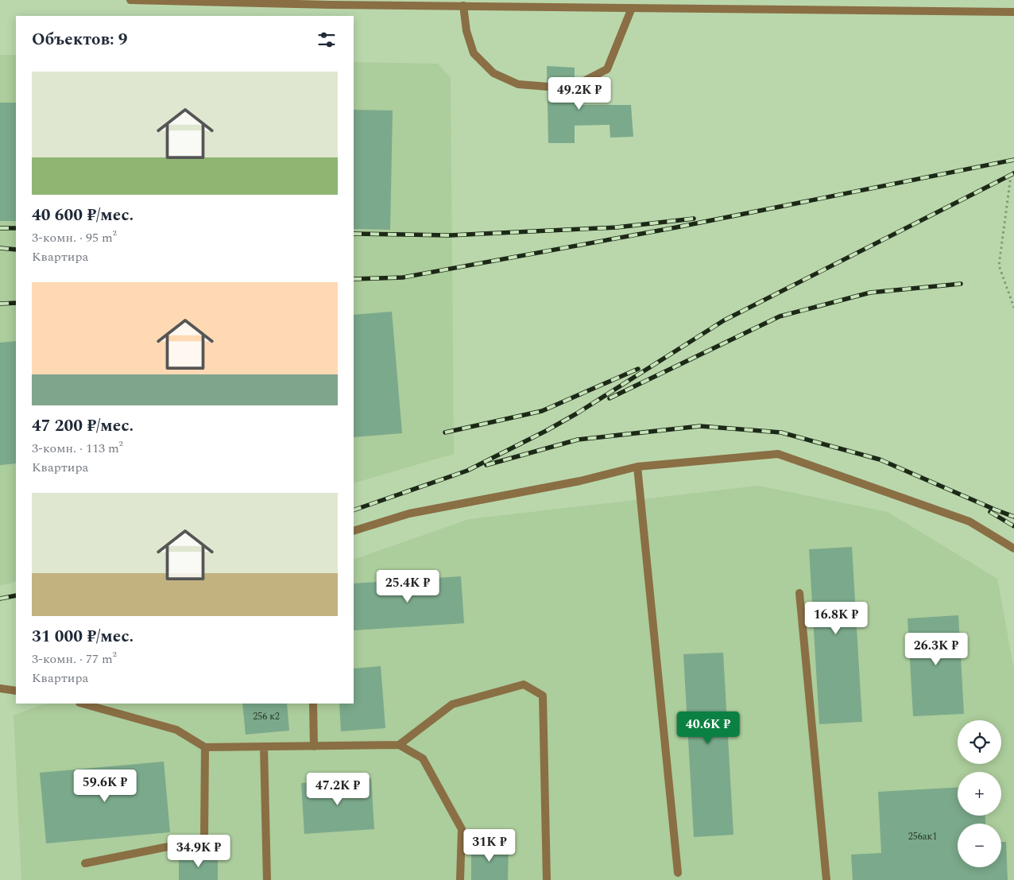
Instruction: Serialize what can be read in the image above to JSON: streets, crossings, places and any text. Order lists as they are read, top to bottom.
{
  "house_numbers": ["256 к2", "256ак1"],
  "page": {
    "heading": "Объектов: 9",
    "list": [
      {
        "name": "40 600 ₽/мес.",
        "note": "3-комн. · 95 m² · Квартира"
      },
      {
        "name": "47 200 ₽/мес.",
        "note": "3-комн. · 113 m² · Квартира"
      },
      {
        "name": "31 000 ₽/мес.",
        "note": "3-комн. · 77 m² · Квартира"
      }
    ],
    "price": [
      "49.2K ₽",
      "25.4K ₽",
      "16.8K ₽",
      "26.3K ₽",
      "40.6K ₽",
      "59.6K ₽",
      "47.2K ₽",
      "31K ₽",
      "34.9K ₽"
    ],
    "map_buttons": ["+", "−"]
  }
}
